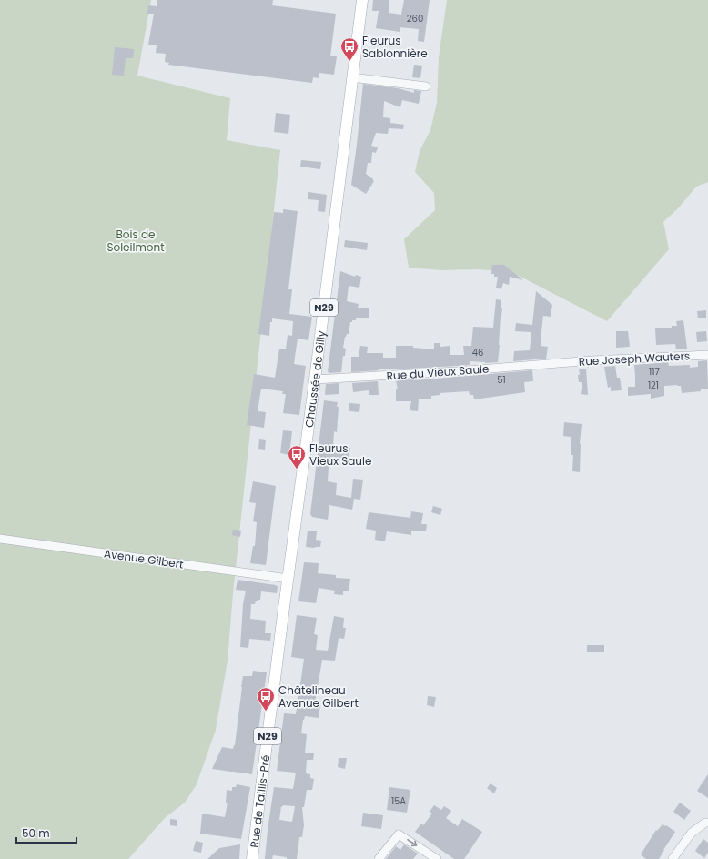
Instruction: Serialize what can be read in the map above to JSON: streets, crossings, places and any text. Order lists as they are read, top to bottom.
{
  "streets": {
    "main road": ["N29", "Chaussée de Gilly", "Rue de Taillis-Pré"],
    "street": ["Rue Joseph Wauters", "Rue du Vieux Saule", "Avenue Gilbert"]
  },
  "crossings": [
    ["Rue Joseph Wauters", "Rue du Vieux Saule"],
    ["Rue du Vieux Saule", "Chaussée de Gilly"],
    ["Chaussée de Gilly", "Avenue Gilbert"],
    ["Chaussée de Gilly", "Rue de Taillis-Pré"]
  ],
  "parks": ["Bois de Soleilmont"],
  "places": {
    "bus stop": ["Fleurus Sablonnière", "Fleurus Vieux Saule", "Châtelineau Avenue Gilbert"]
  },
  "house_numbers": [
    "260",
    "46",
    "117",
    "51",
    "121",
    "15A"
  ],
  "scale_bar": "50 m"
}
